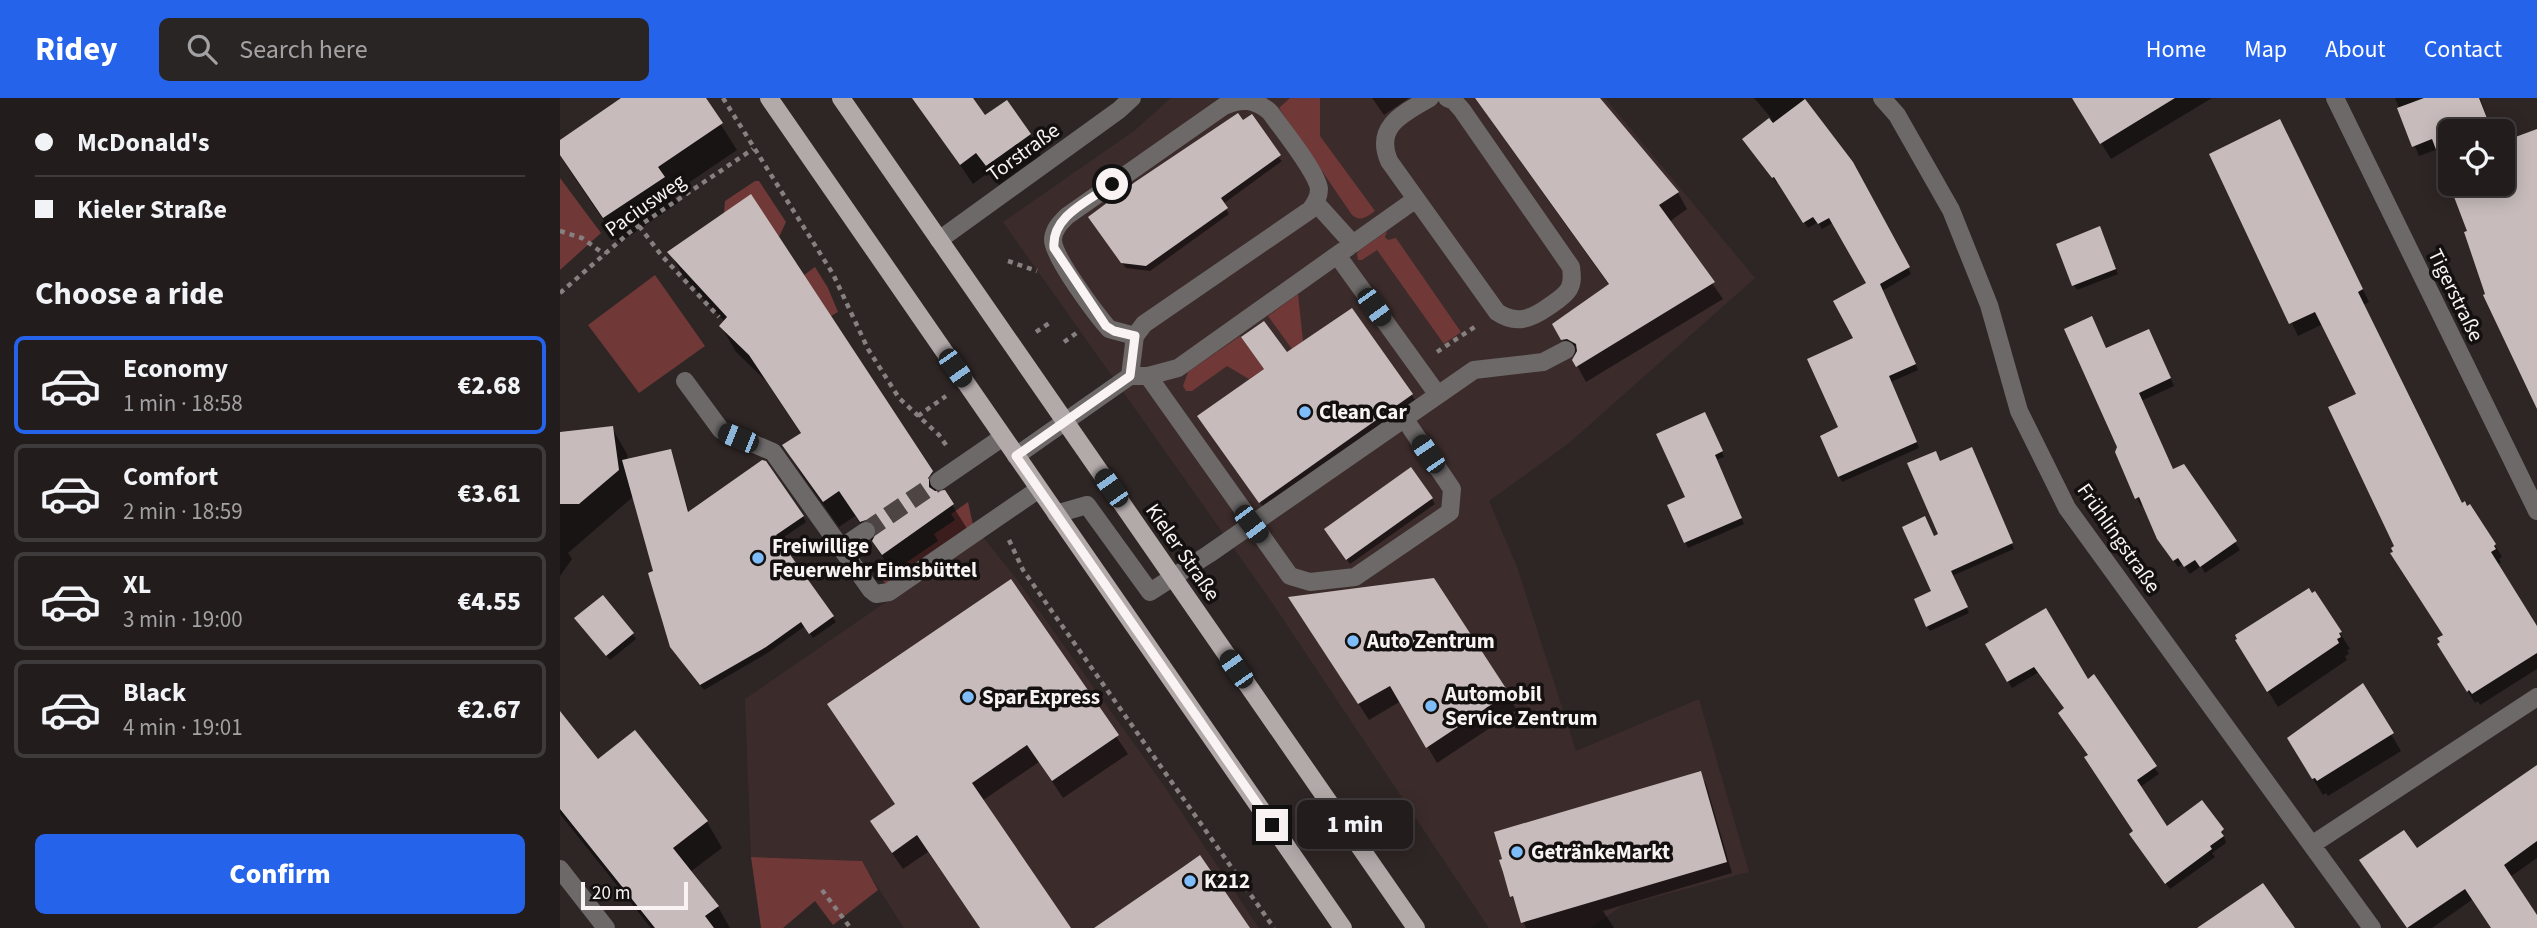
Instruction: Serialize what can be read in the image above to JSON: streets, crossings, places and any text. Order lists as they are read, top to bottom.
{
  "streets": {
    "main road": ["Kieler Straße"],
    "street": ["Torstraße", "Tigerstraße", "Frühlingstraße"],
    "path": ["Paciusweg"]
  },
  "crossings": [
    ["Torstraße", "Kieler Straße"]
  ],
  "places": [
    "Clean Car",
    "Freiwillige Feuerwehr Eimsbüttel",
    "Auto Zentrum",
    "Spar Express",
    "Automobil Service Zentrum",
    "GetränkeMarkt",
    "K212"
  ],
  "scale_bar": "20 m",
  "page": {
    "header": "Ridey",
    "search": "Search here",
    "nav": [
      "Home",
      "Map",
      "About",
      "Contact"
    ],
    "banner": ["McDonald's", "Kieler Straße"],
    "heading": "Choose a ride",
    "list": [
      {
        "name": "Economy",
        "note": "1 min · 18:58",
        "value": "€2.68"
      },
      {
        "name": "Comfort",
        "note": "2 min · 18:59",
        "value": "€3.61"
      },
      {
        "name": "XL",
        "note": "3 min · 19:00",
        "value": "€4.55"
      },
      {
        "name": "Black",
        "note": "4 min · 19:01",
        "value": "€2.67"
      }
    ],
    "bubble": "1 min",
    "buttons": "Confirm",
    "scale": "20 m"
  }
}
